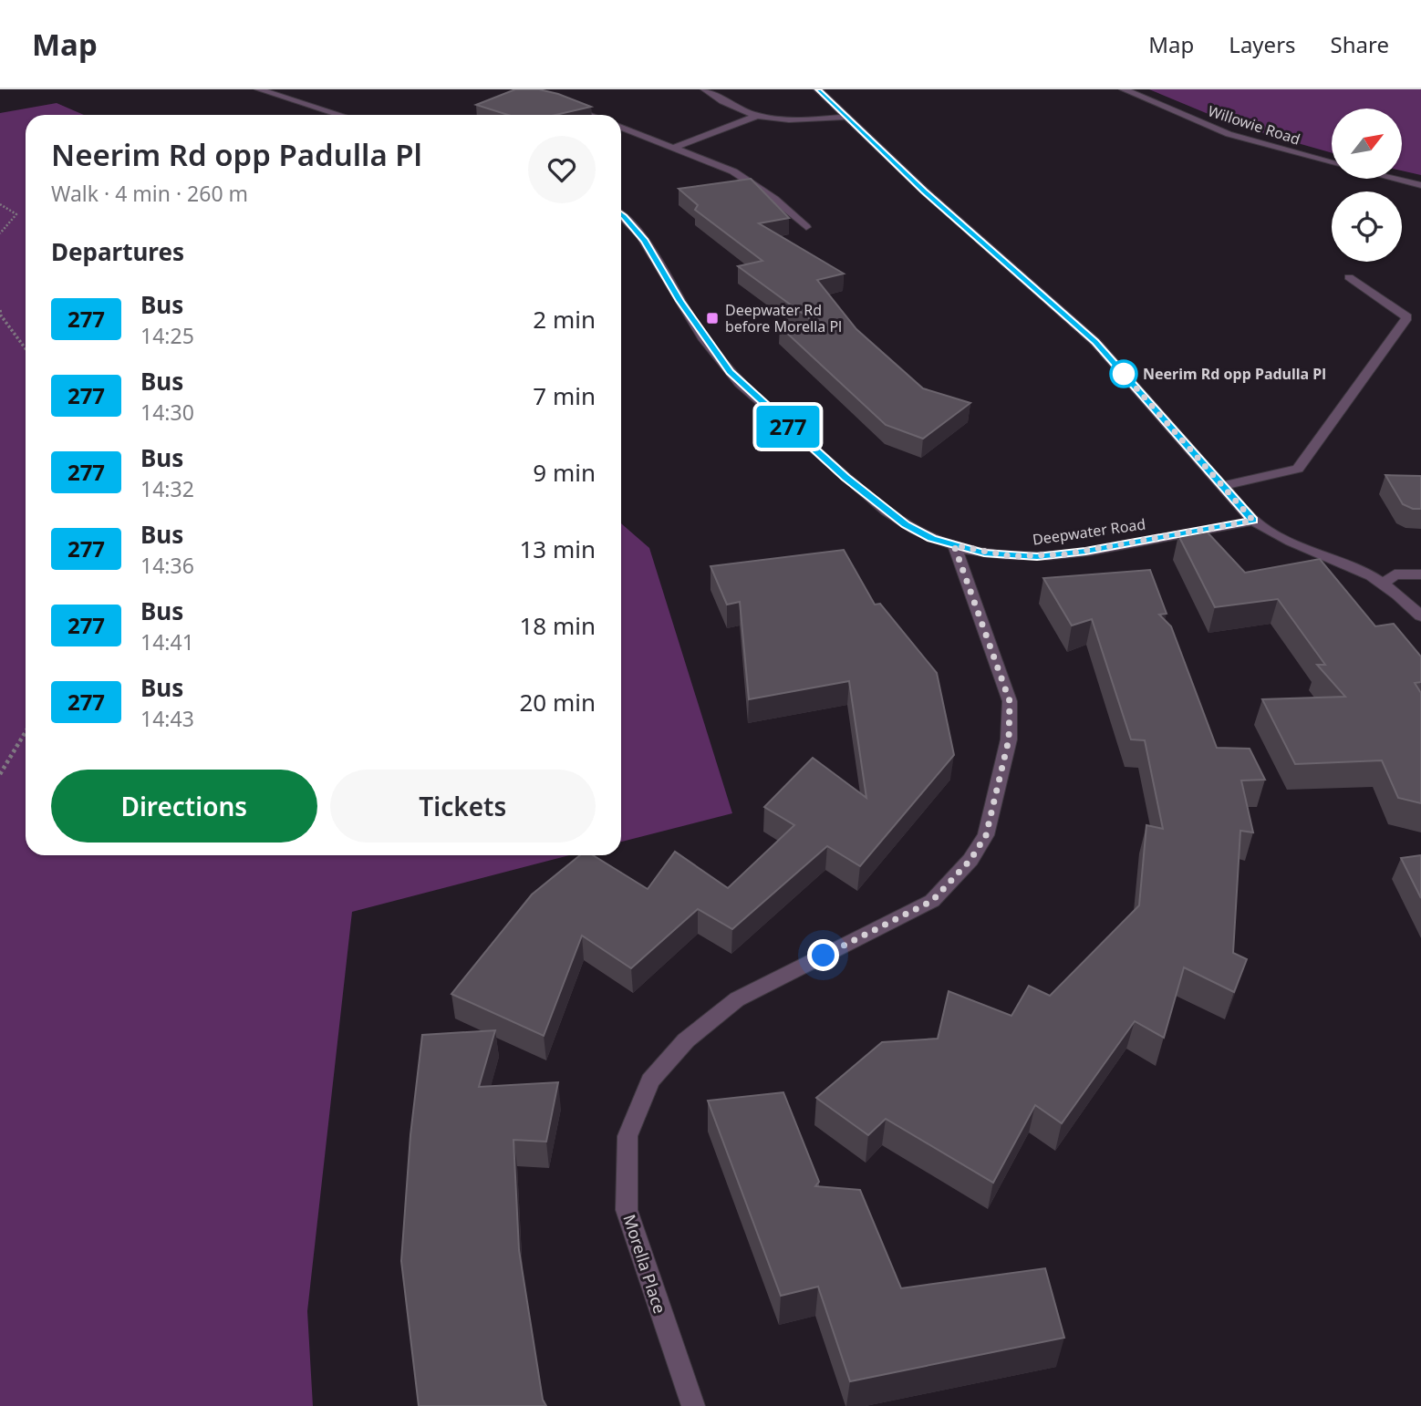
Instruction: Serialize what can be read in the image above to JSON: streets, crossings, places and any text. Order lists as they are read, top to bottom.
{
  "streets": {
    "street": ["Willowie Road", "Deepwater Road", "Morella Place"]
  },
  "crossings": [
    ["Deepwater Road", "Morella Place"]
  ],
  "places": {
    "transit": ["Deepwater Rd before Morella Pl"],
    "other": ["Neerim Rd opp Padulla Pl"]
  },
  "lines": ["bus line 277"],
  "north": "top right",
  "page": {
    "header": "Map",
    "nav": ["Map", "Layers", "Share"],
    "on_map": "277",
    "heading": [
      ["Neerim Rd opp Padulla Pl", "Walk · 4 min · 260 m"],
      "Departures"
    ],
    "list": [
      {
        "mark": "277",
        "name": "Bus",
        "note": "14:25",
        "value": "2 min"
      },
      {
        "mark": "277",
        "name": "Bus",
        "note": "14:30",
        "value": "7 min"
      },
      {
        "mark": "277",
        "name": "Bus",
        "note": "14:32",
        "value": "9 min"
      },
      {
        "mark": "277",
        "name": "Bus",
        "note": "14:36",
        "value": "13 min"
      },
      {
        "mark": "277",
        "name": "Bus",
        "note": "14:41",
        "value": "18 min"
      },
      {
        "mark": "277",
        "name": "Bus",
        "note": "14:43",
        "value": "20 min"
      }
    ],
    "buttons": ["Directions", "Tickets"]
  }
}
